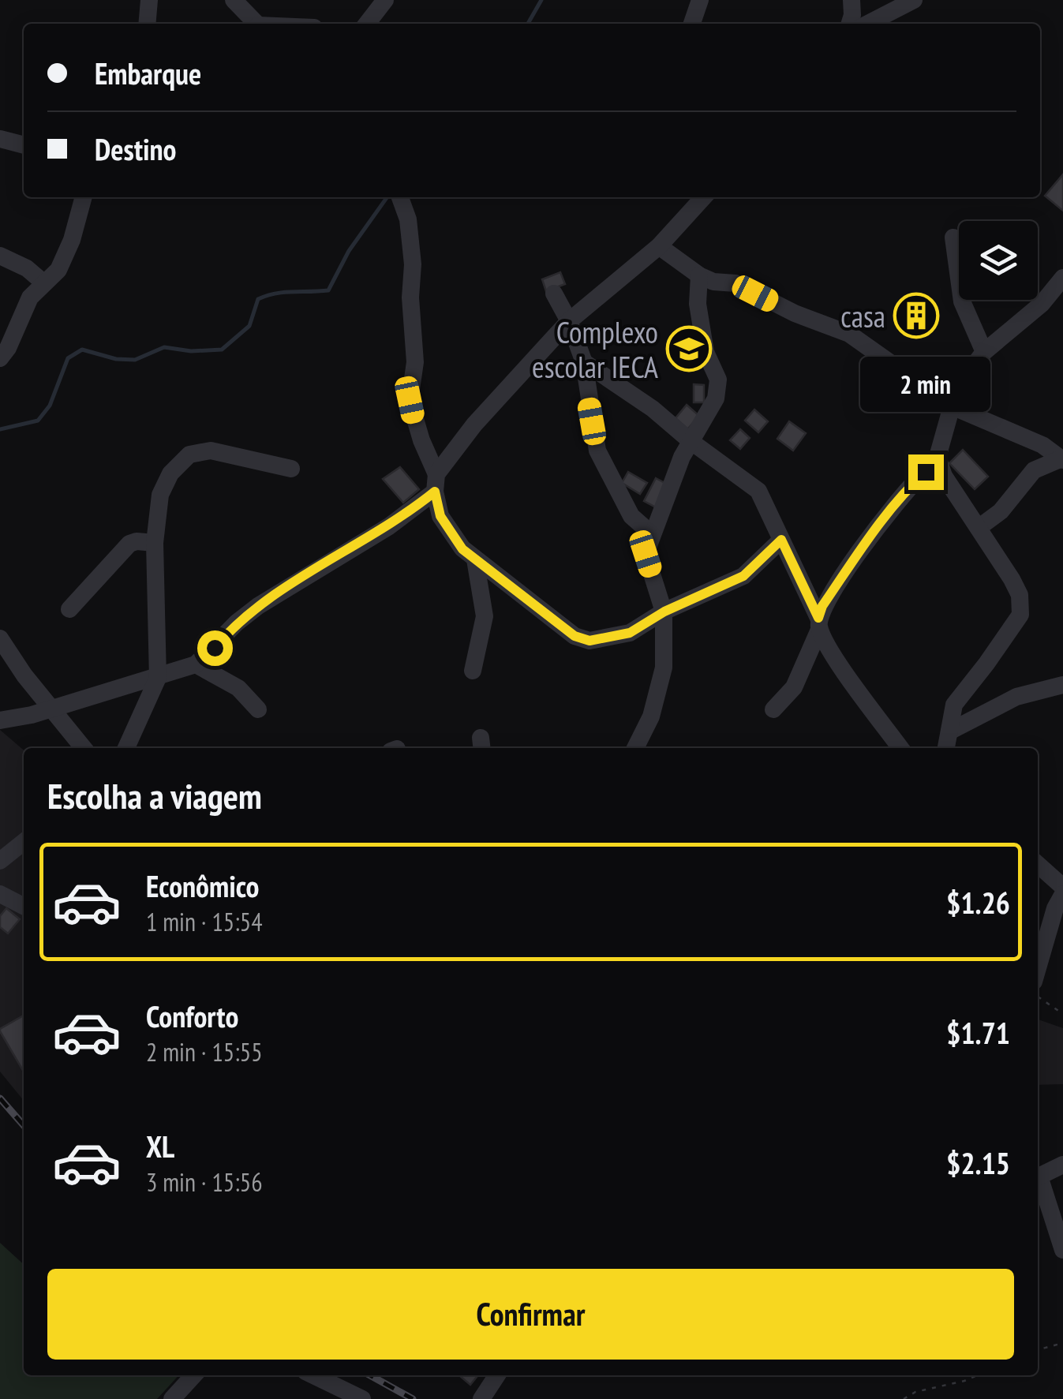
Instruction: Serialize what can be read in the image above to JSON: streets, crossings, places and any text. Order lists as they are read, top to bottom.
{
  "places": {
    "building": ["casa"],
    "school or university": ["Complexo escolar IECA"]
  },
  "page": {
    "banner": ["Embarque", "Destino"],
    "bubble": "2 min",
    "heading": "Escolha a viagem",
    "list": [
      {
        "name": "Econômico",
        "note": "1 min · 15:54",
        "value": "$1.26"
      },
      {
        "name": "Conforto",
        "note": "2 min · 15:55",
        "value": "$1.71"
      },
      {
        "name": "XL",
        "note": "3 min · 15:56",
        "value": "$2.15"
      }
    ],
    "buttons": "Confirmar"
  }
}
